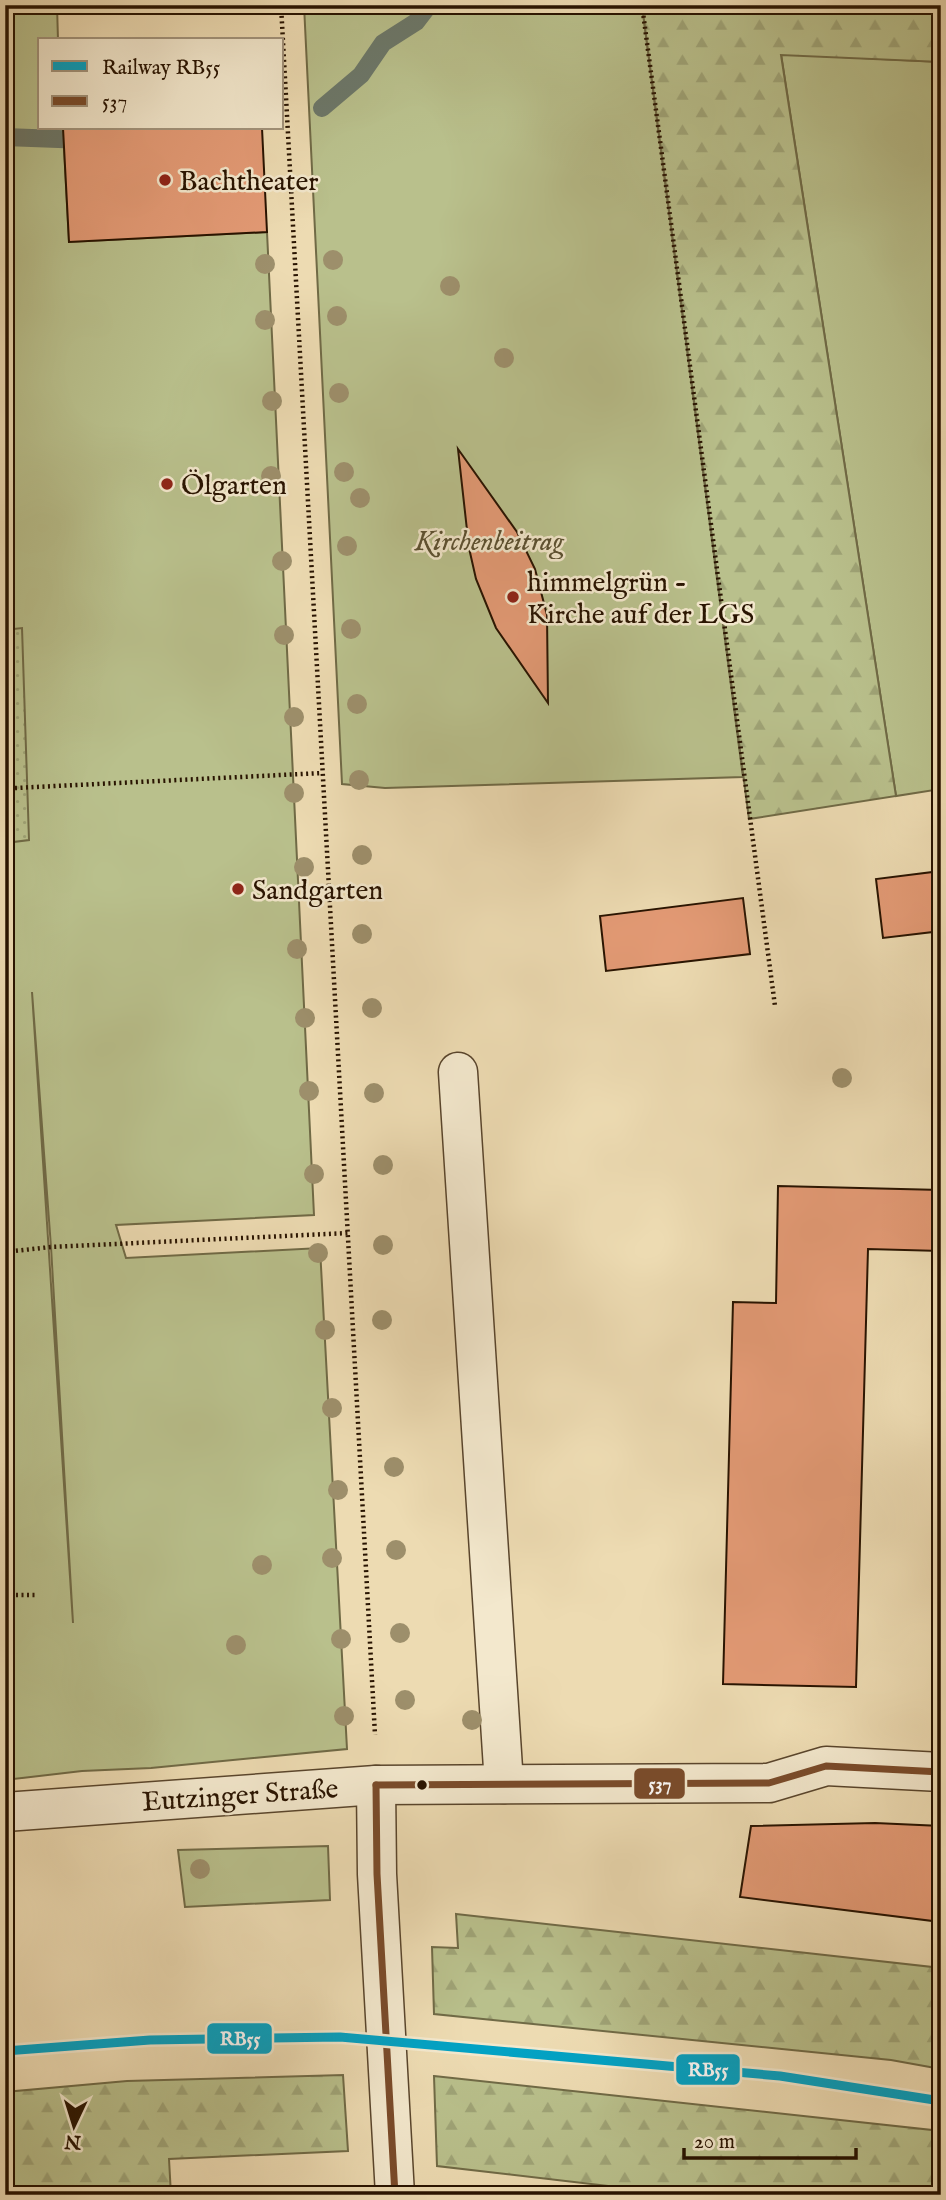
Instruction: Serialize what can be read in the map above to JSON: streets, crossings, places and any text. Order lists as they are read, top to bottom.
{
  "streets": {
    "street": ["Eutzinger Straße"]
  },
  "parks": ["Kirchenbeitrag"],
  "places": [
    "Bachtheater",
    "Ölgarten",
    "himmelgrün - Kirche auf der LGS",
    "Sandgarten"
  ],
  "lines": ["transit line 537", "rail line RB55"],
  "legend": ["Railway RB55", "537"],
  "scale_bar": "20 m",
  "north": "bottom"
}
